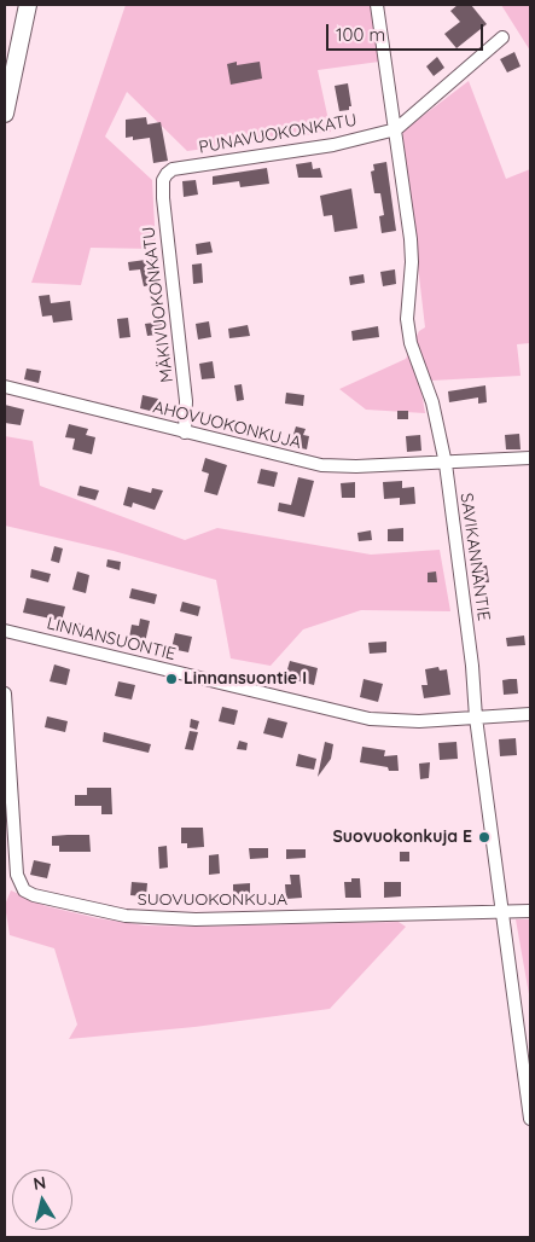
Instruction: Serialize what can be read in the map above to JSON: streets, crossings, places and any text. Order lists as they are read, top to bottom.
{
  "streets": {
    "street": [
      "PUNAVUOKONKATU",
      "MÄKIVUOKONKATU",
      "AHOVUOKONKUJA",
      "SAVIKANNANTIE",
      "LINNANSUONTIE",
      "SUOVUOKONKUJA"
    ]
  },
  "crossings": [
    ["PUNAVUOKONKATU", "MÄKIVUOKONKATU"],
    ["PUNAVUOKONKATU", "SAVIKANNANTIE"],
    ["MÄKIVUOKONKATU", "AHOVUOKONKUJA"],
    ["AHOVUOKONKUJA", "SAVIKANNANTIE"],
    ["SAVIKANNANTIE", "LINNANSUONTIE"],
    ["SAVIKANNANTIE", "SUOVUOKONKUJA"]
  ],
  "places": ["Linnansuontie I", "Suovuokonkuja E"],
  "scale_bar": "100 m",
  "north": "top"
}
